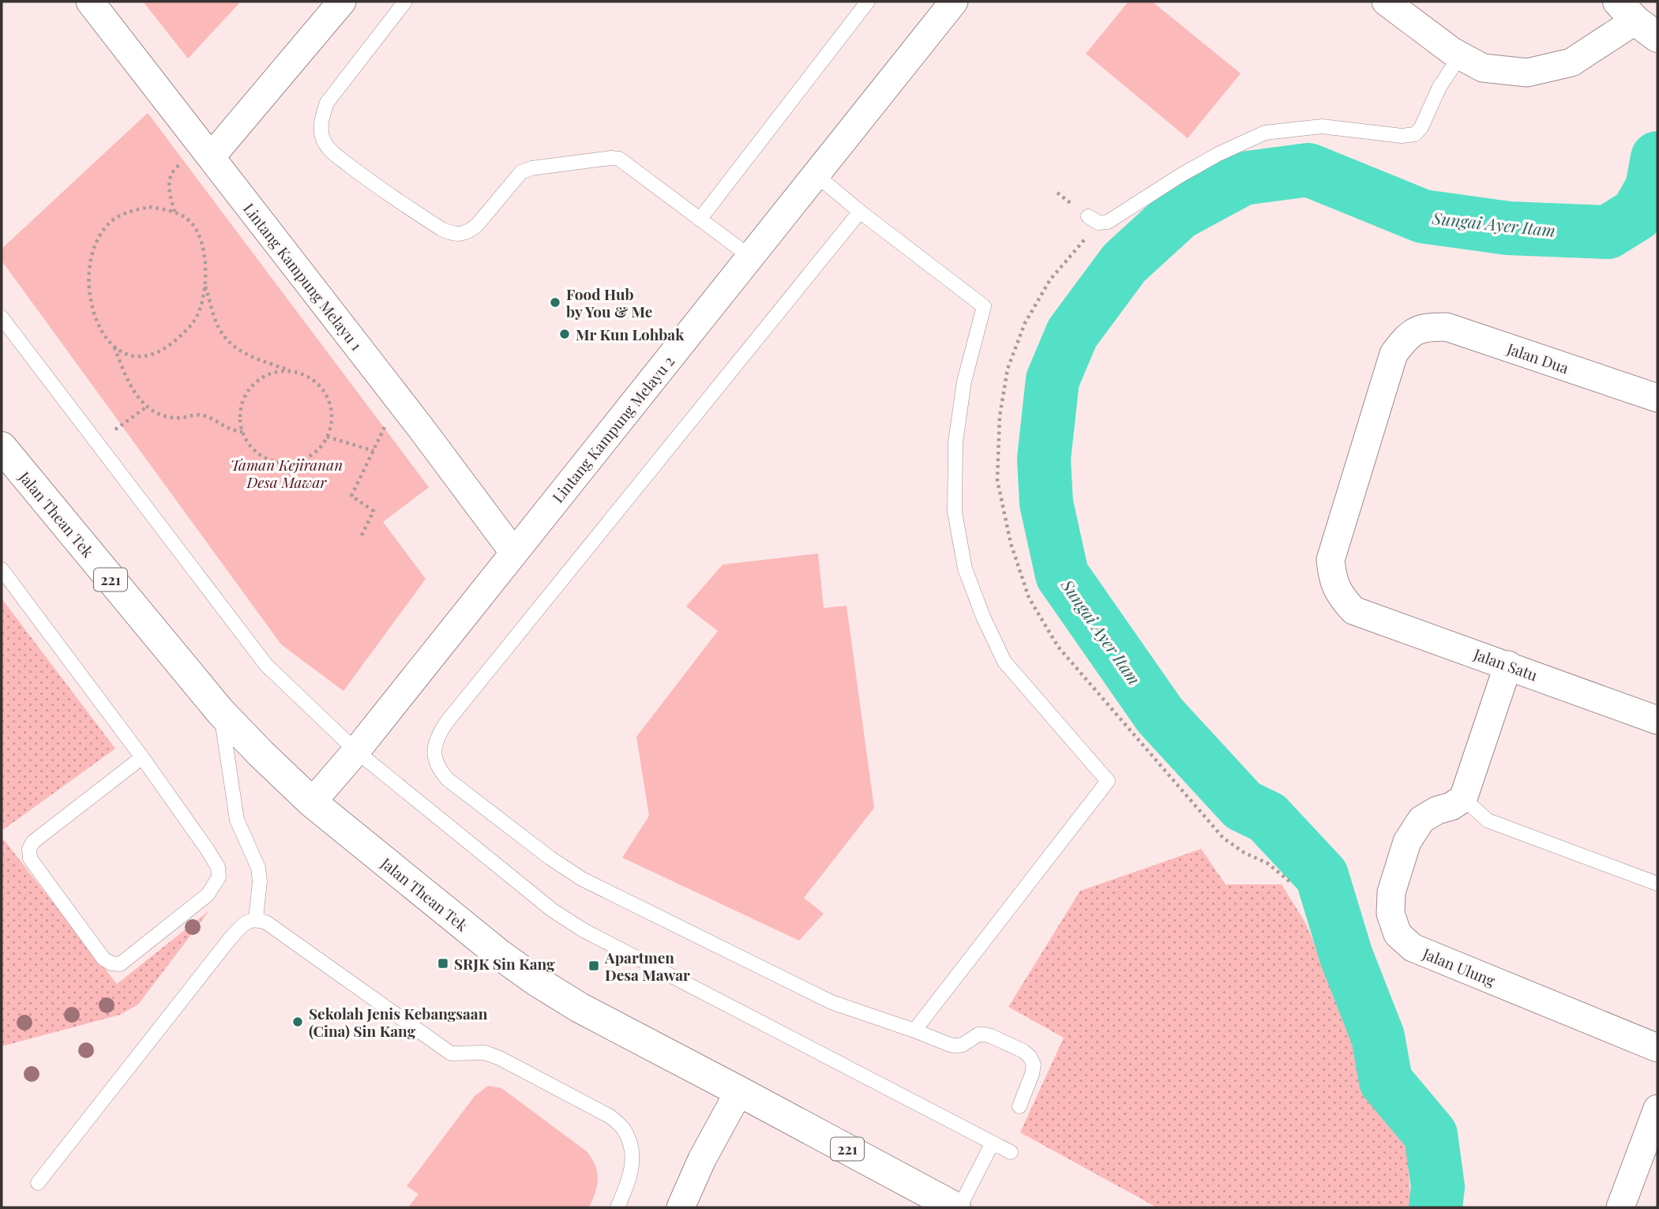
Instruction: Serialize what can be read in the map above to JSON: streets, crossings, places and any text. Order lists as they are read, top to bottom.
{
  "streets": {
    "main road": ["Jalan Thean Tek", "221"],
    "street": [
      "Lintang Kampung Melayu 1",
      "Jalan Dua",
      "Lintang Kampung Melayu 2",
      "Jalan Satu",
      "Jalan Ulung"
    ]
  },
  "crossings": [
    ["Lintang Kampung Melayu 1", "Lintang Kampung Melayu 2"],
    ["Jalan Dua", "Jalan Satu"],
    ["Lintang Kampung Melayu 2", "Jalan Thean Tek"]
  ],
  "water": ["Sungai Ayer Itam"],
  "parks": ["Taman Kejiranan Desa Mawar"],
  "places": {
    "other": ["Food Hub by You & Me", "Mr Kun Lohbak", "Sekolah Jenis Kebangsaan (Cina) Sin Kang"],
    "transit": ["SRJK Sin Kang", "Apartmen Desa Mawar"]
  }
}
